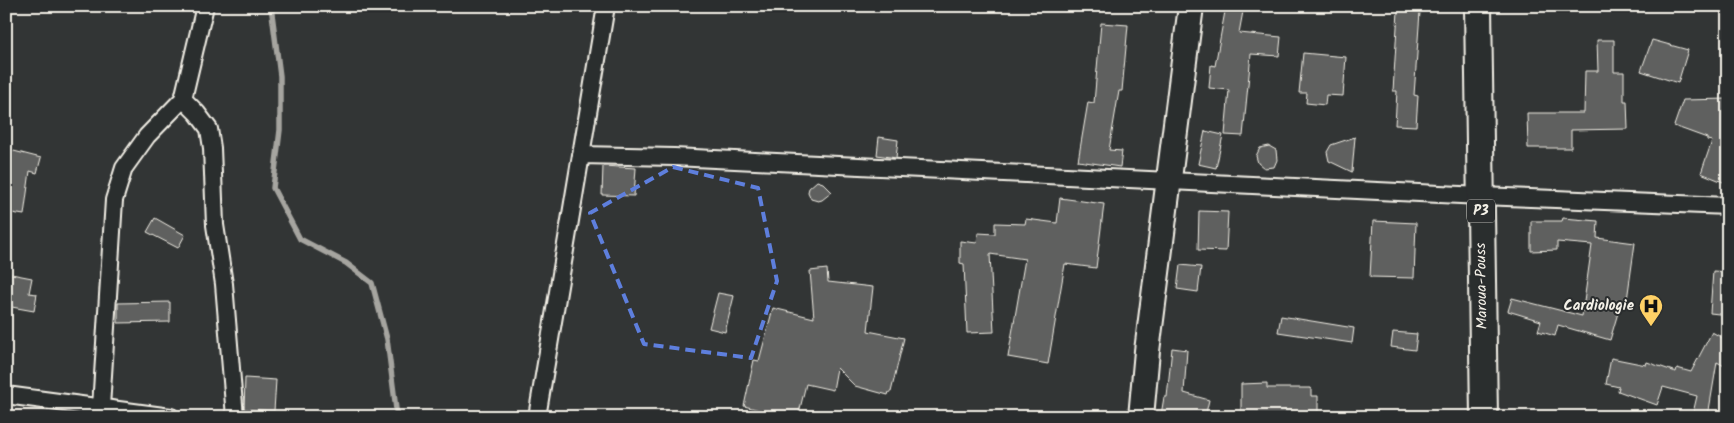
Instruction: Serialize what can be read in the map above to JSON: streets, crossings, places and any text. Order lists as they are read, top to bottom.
{
  "streets": {
    "main road": ["P3", "Maroua-Pouss"]
  },
  "places": {
    "hospital": ["Cardiologie"]
  }
}
